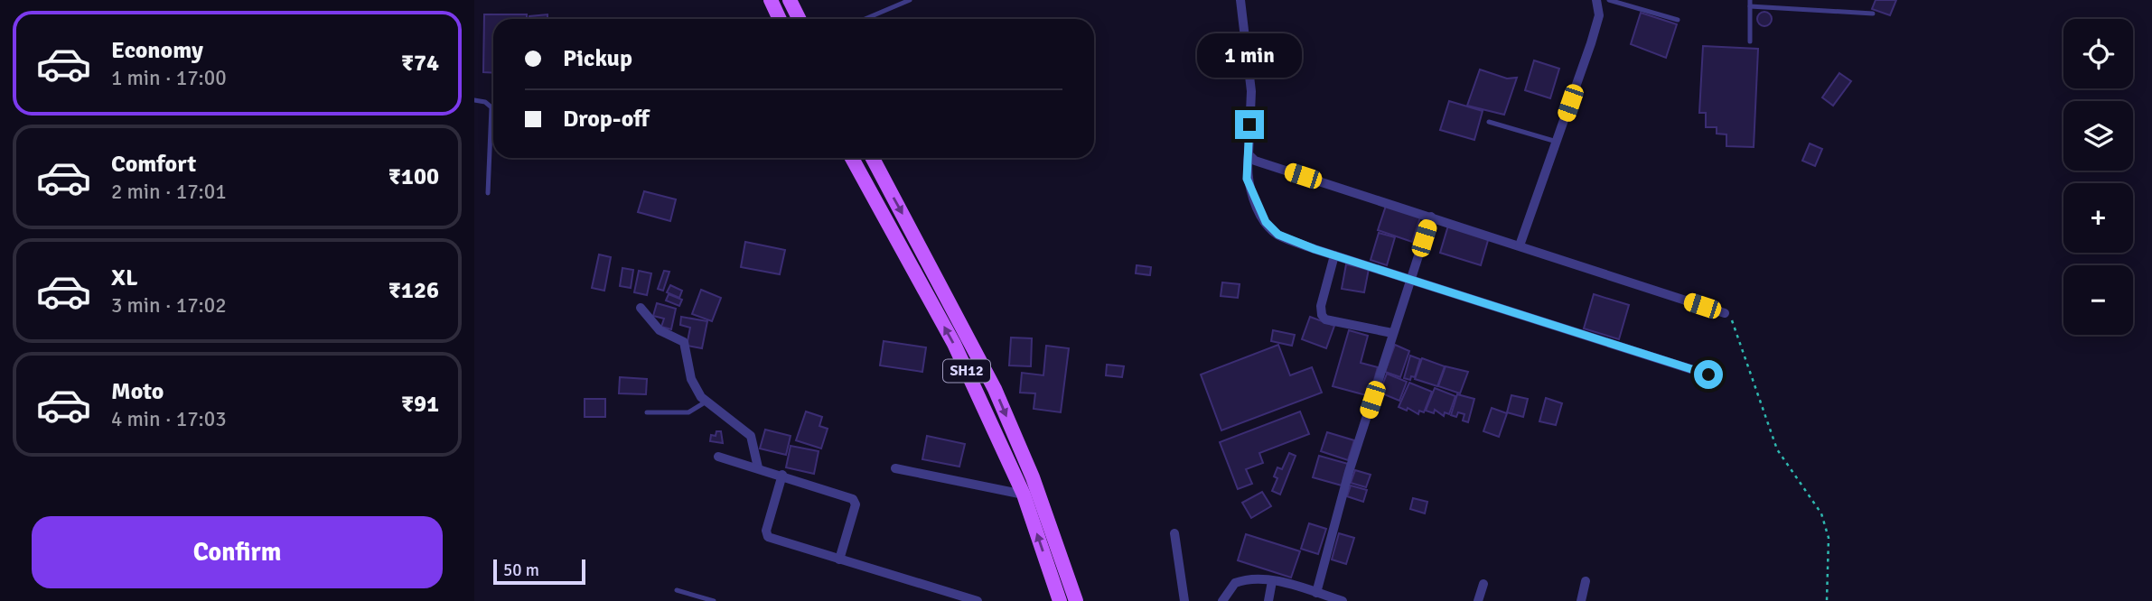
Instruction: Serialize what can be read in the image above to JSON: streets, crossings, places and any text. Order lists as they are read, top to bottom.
{
  "streets": {
    "main road": ["SH12"]
  },
  "scale_bar": "50 m",
  "page": {
    "list": [
      {
        "name": "Economy",
        "note": "1 min · 17:00",
        "value": "₹74"
      },
      {
        "name": "Comfort",
        "note": "2 min · 17:01",
        "value": "₹100"
      },
      {
        "name": "XL",
        "note": "3 min · 17:02",
        "value": "₹126"
      },
      {
        "name": "Moto",
        "note": "4 min · 17:03",
        "value": "₹91"
      }
    ],
    "map_buttons": ["+", "−"],
    "banner": ["Pickup", "Drop-off"],
    "bubble": "1 min",
    "buttons": "Confirm",
    "scale": "50 m"
  }
}
